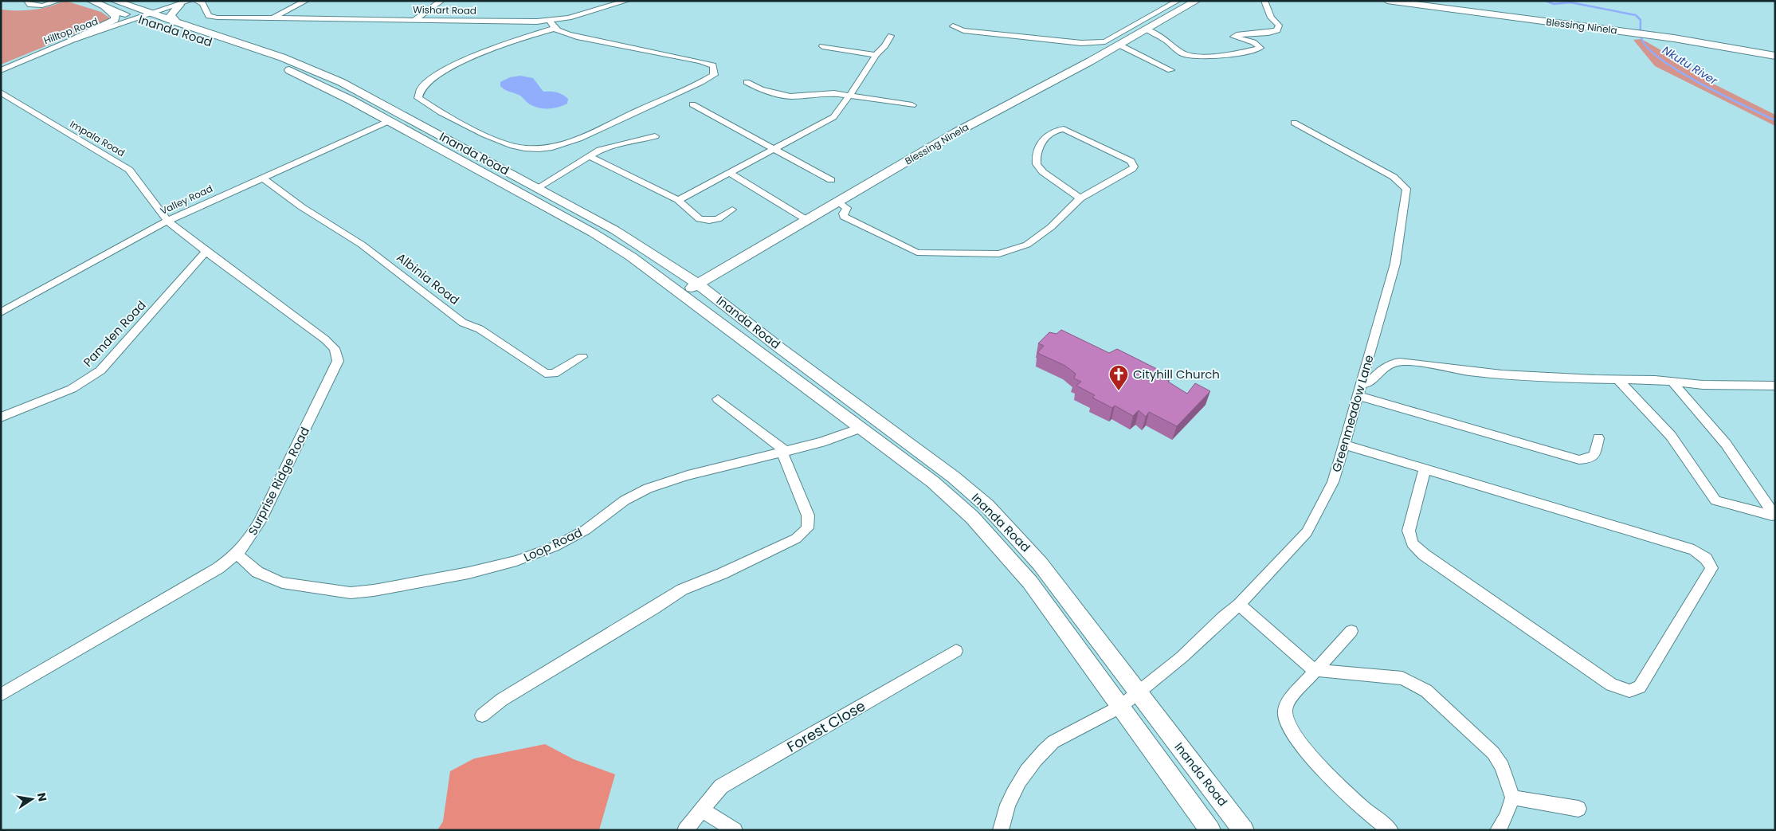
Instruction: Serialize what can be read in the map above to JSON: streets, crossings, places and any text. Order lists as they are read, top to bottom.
{
  "streets": {
    "main road": ["Blessing Ninela", "Inanda Road"],
    "street": [
      "Wishart Road",
      "Hilltop Road",
      "Impala Road",
      "Valley Road",
      "Albinia Road",
      "Pamden Road",
      "Greenmeadow Lane",
      "Surprise Ridge Road",
      "Loop Road",
      "Forest Close"
    ]
  },
  "crossings": [
    ["Blessing Ninela", "Inanda Road"],
    ["Hilltop Road", "Inanda Road"],
    ["Inanda Road", "Valley Road"],
    ["Inanda Road", "Greenmeadow Lane"],
    ["Inanda Road", "Loop Road"],
    ["Impala Road", "Valley Road"],
    ["Impala Road", "Surprise Ridge Road"],
    ["Valley Road", "Albinia Road"],
    ["Valley Road", "Surprise Ridge Road"],
    ["Pamden Road", "Surprise Ridge Road"],
    ["Surprise Ridge Road", "Loop Road"]
  ],
  "water": ["Nkutu River"],
  "places": {
    "church": ["Cityhill Church"]
  },
  "north": "right"
}
